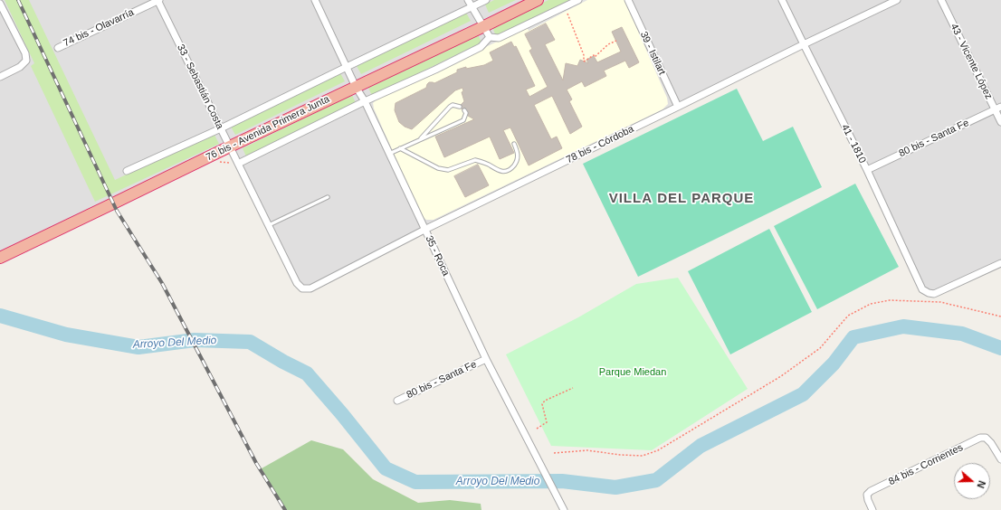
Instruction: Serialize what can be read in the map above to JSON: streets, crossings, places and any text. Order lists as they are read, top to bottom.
{
  "streets": {
    "highway": ["76 bis - Avenida Primera Junta"],
    "street": [
      "74 bis - Olavarría",
      "39 - Istilart",
      "43 - Vicente López",
      "33 - Sebastián Costa",
      "80 bis - Santa Fe",
      "41 - 1810",
      "78 bis - Córdoba",
      "35 - Roca",
      "84 bis - Corrientes"
    ]
  },
  "crossings": [
    ["74 bis - Olavarría", "33 - Sebastián Costa"],
    ["39 - Istilart", "78 bis - Córdoba"],
    ["43 - Vicente López", "80 bis - Santa Fe"],
    ["33 - Sebastián Costa", "76 bis - Avenida Primera Junta"],
    ["33 - Sebastián Costa", "78 bis - Córdoba"],
    ["76 bis - Avenida Primera Junta", "35 - Roca"],
    ["80 bis - Santa Fe", "41 - 1810"],
    ["80 bis - Santa Fe", "35 - Roca"],
    ["41 - 1810", "78 bis - Córdoba"],
    ["78 bis - Córdoba", "35 - Roca"]
  ],
  "districts": ["VILLA DEL PARQUE"],
  "water": ["Arroyo Del Medio"],
  "parks": ["Parque Miedan"],
  "north": "right"
}
